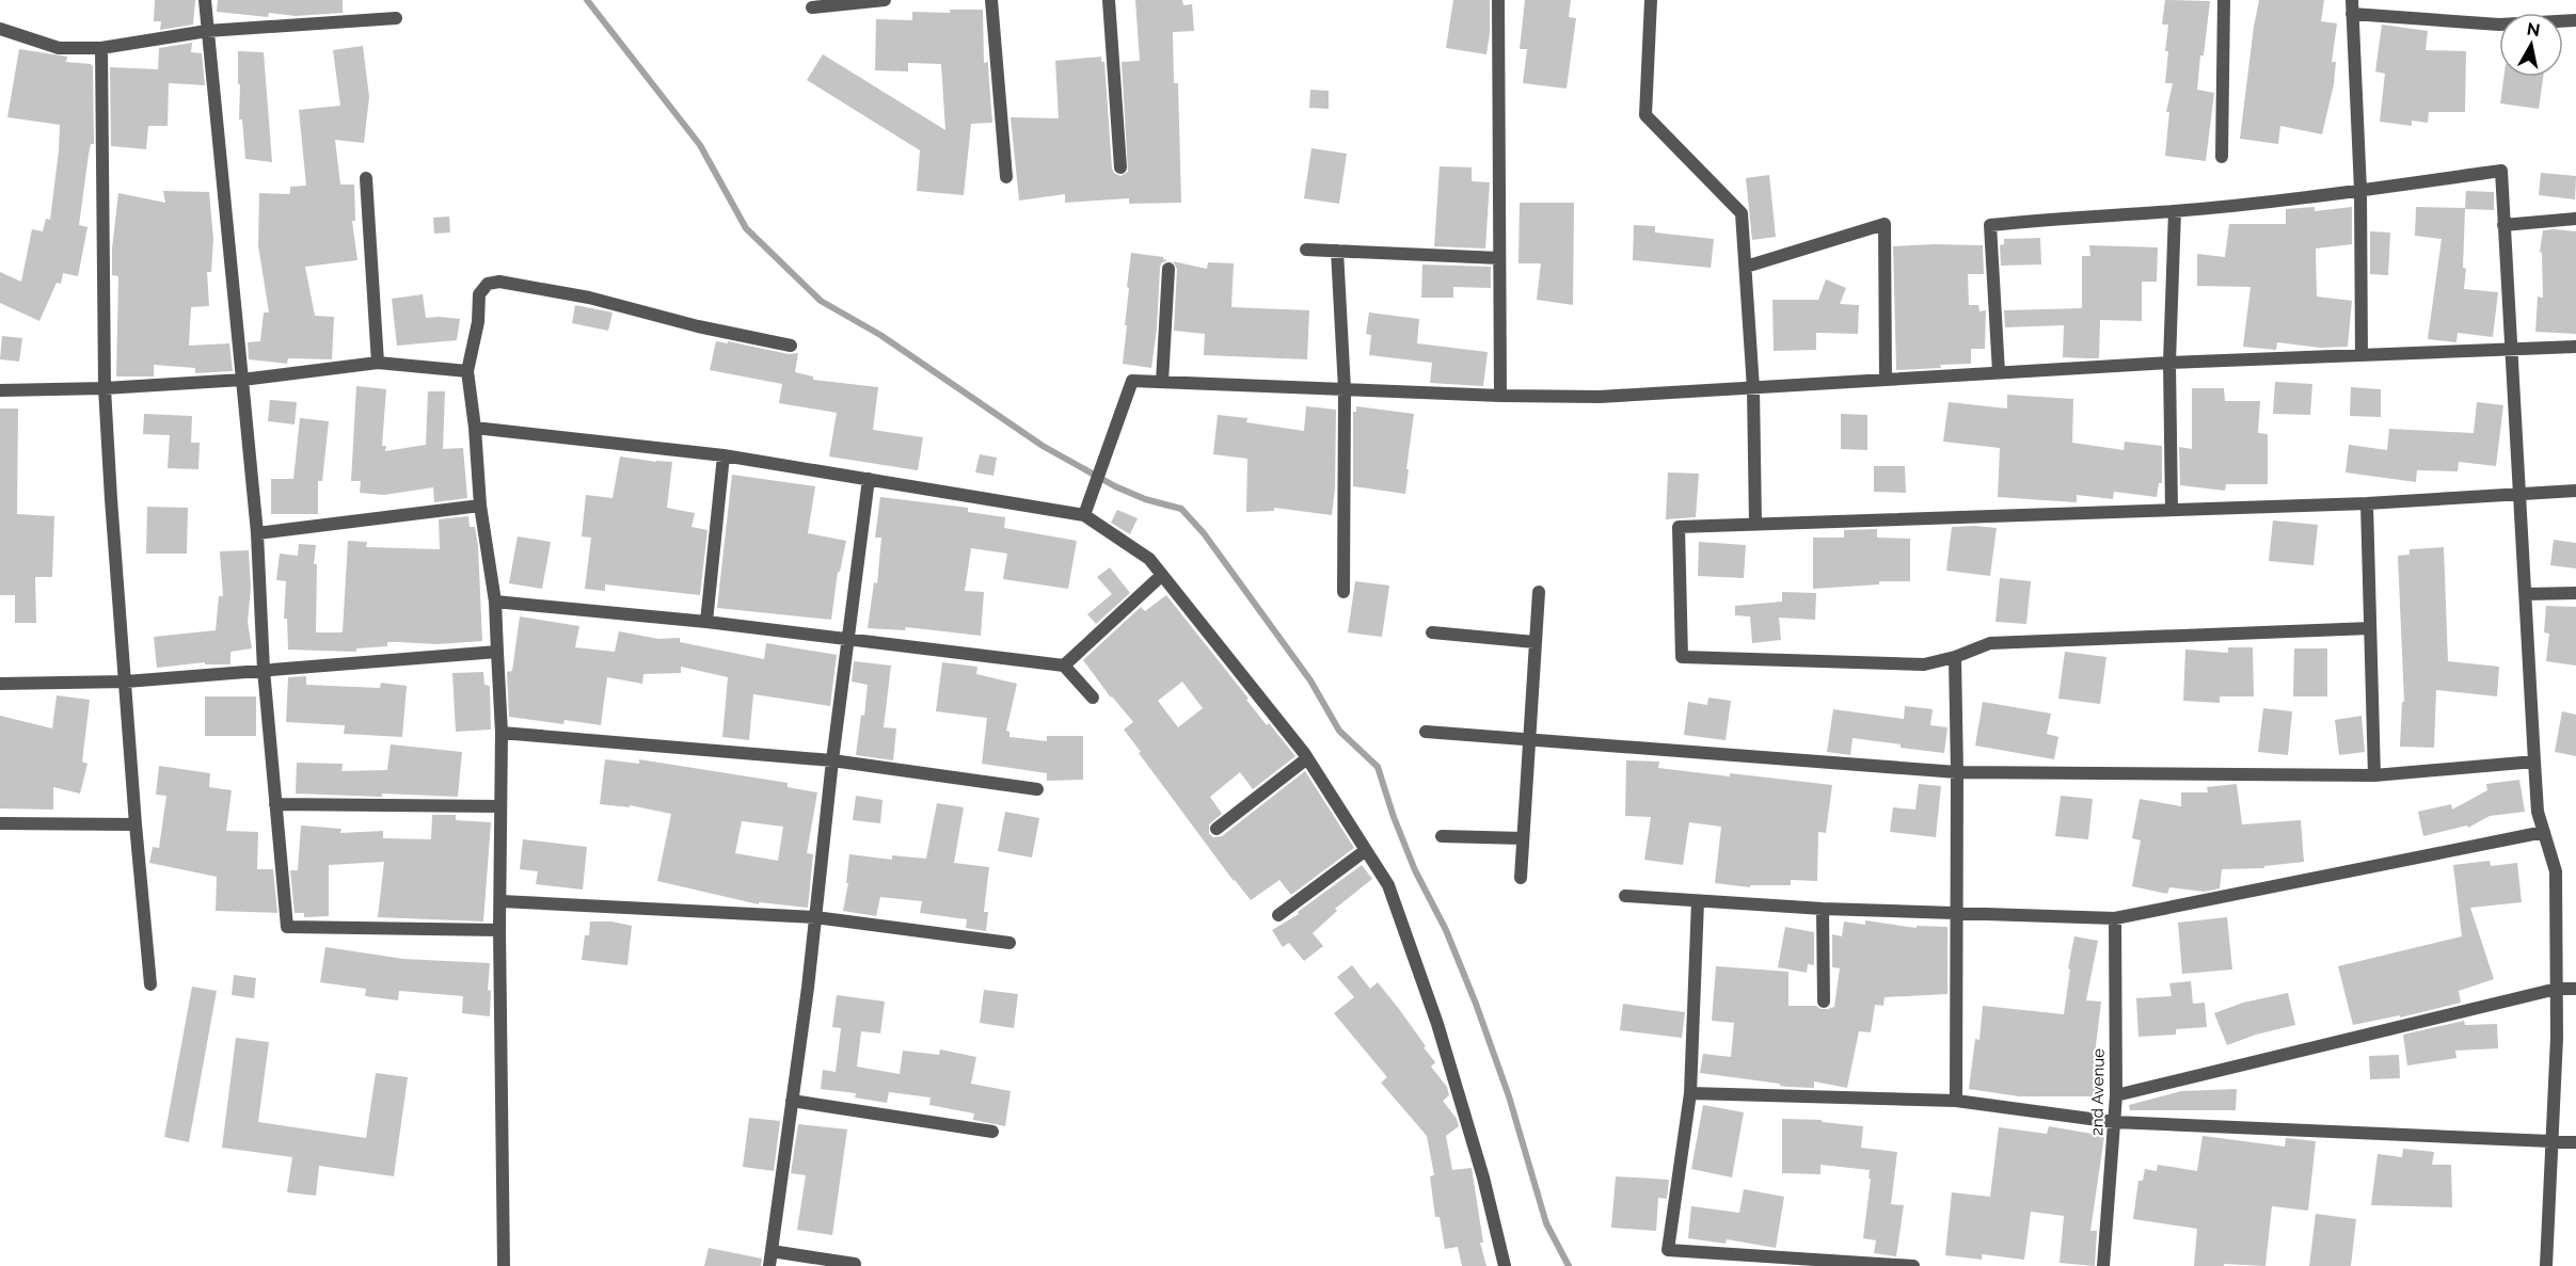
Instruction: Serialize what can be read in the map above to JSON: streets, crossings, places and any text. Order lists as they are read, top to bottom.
{
  "streets": {
    "street": ["2nd Avenue"]
  },
  "north": "top"
}
